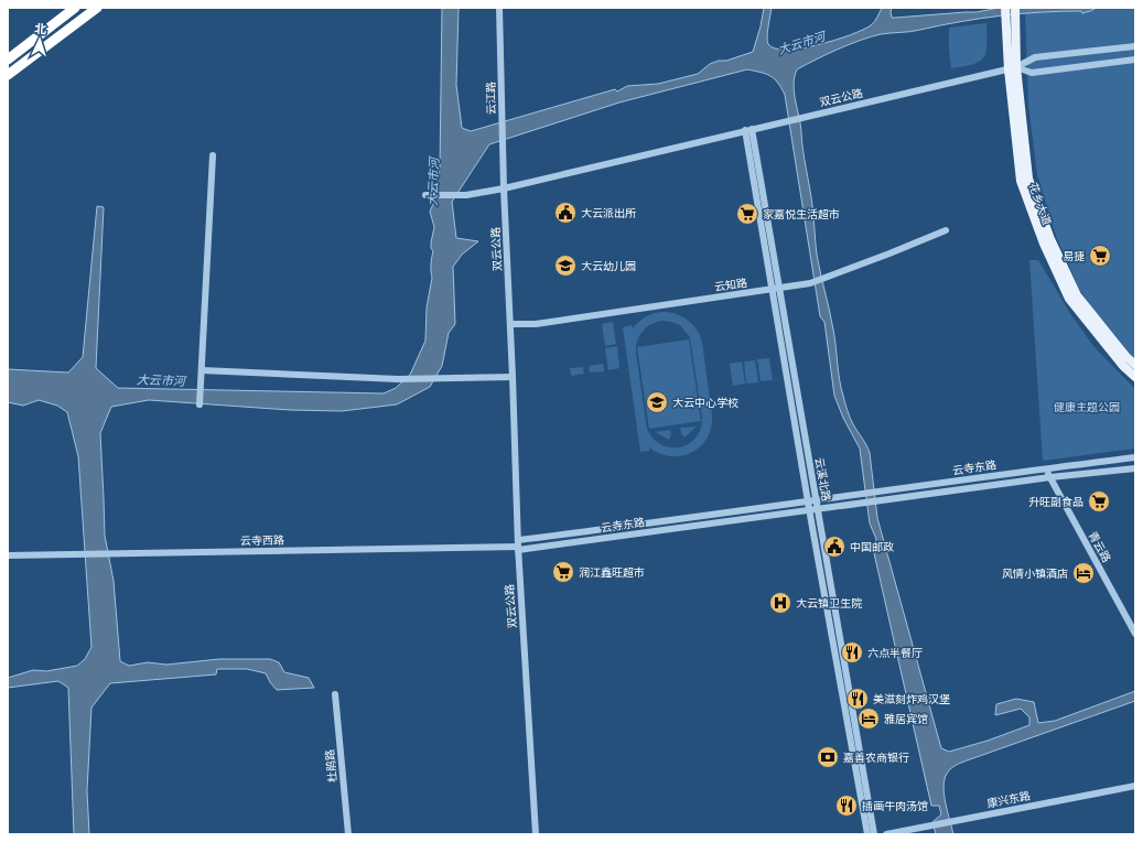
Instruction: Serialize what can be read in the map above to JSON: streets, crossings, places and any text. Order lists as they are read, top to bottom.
{
  "streets": {
    "main road": ["花乡大道"],
    "street": [
      "双云公路",
      "云江路",
      "云知路",
      "云寺东路",
      "云溪北路",
      "云寺西路",
      "青云路",
      "杜鹃路",
      "康兴东路"
    ]
  },
  "crossings": [
    ["双云公路", "云江路"],
    ["双云公路", "花乡大道"],
    ["双云公路", "云知路"],
    ["双云公路", "云寺东路"],
    ["双云公路", "云溪北路"],
    ["双云公路", "云寺西路"],
    ["云知路", "云溪北路"],
    ["云寺东路", "云溪北路"],
    ["云寺东路", "云寺西路"],
    ["云寺东路", "青云路"]
  ],
  "water": ["大云市河"],
  "parks": ["健康主题公园"],
  "places": {
    "public building": ["大云派出所", "中国邮政"],
    "supermarket": [
      "家嘉悦生活超市",
      "易捷",
      "升旺副食品",
      "润江鑫旺超市"
    ],
    "school or university": ["大云幼儿园", "大云中心学校"],
    "hotel": ["风情小镇酒店", "雅居宾馆"],
    "hospital": ["大云镇卫生院"],
    "restaurant": ["六点半餐厅", "美滋刻炸鸡汉堡", "插画牛肉汤馆"],
    "bank": ["嘉善农商银行"]
  },
  "north": "top"
}
